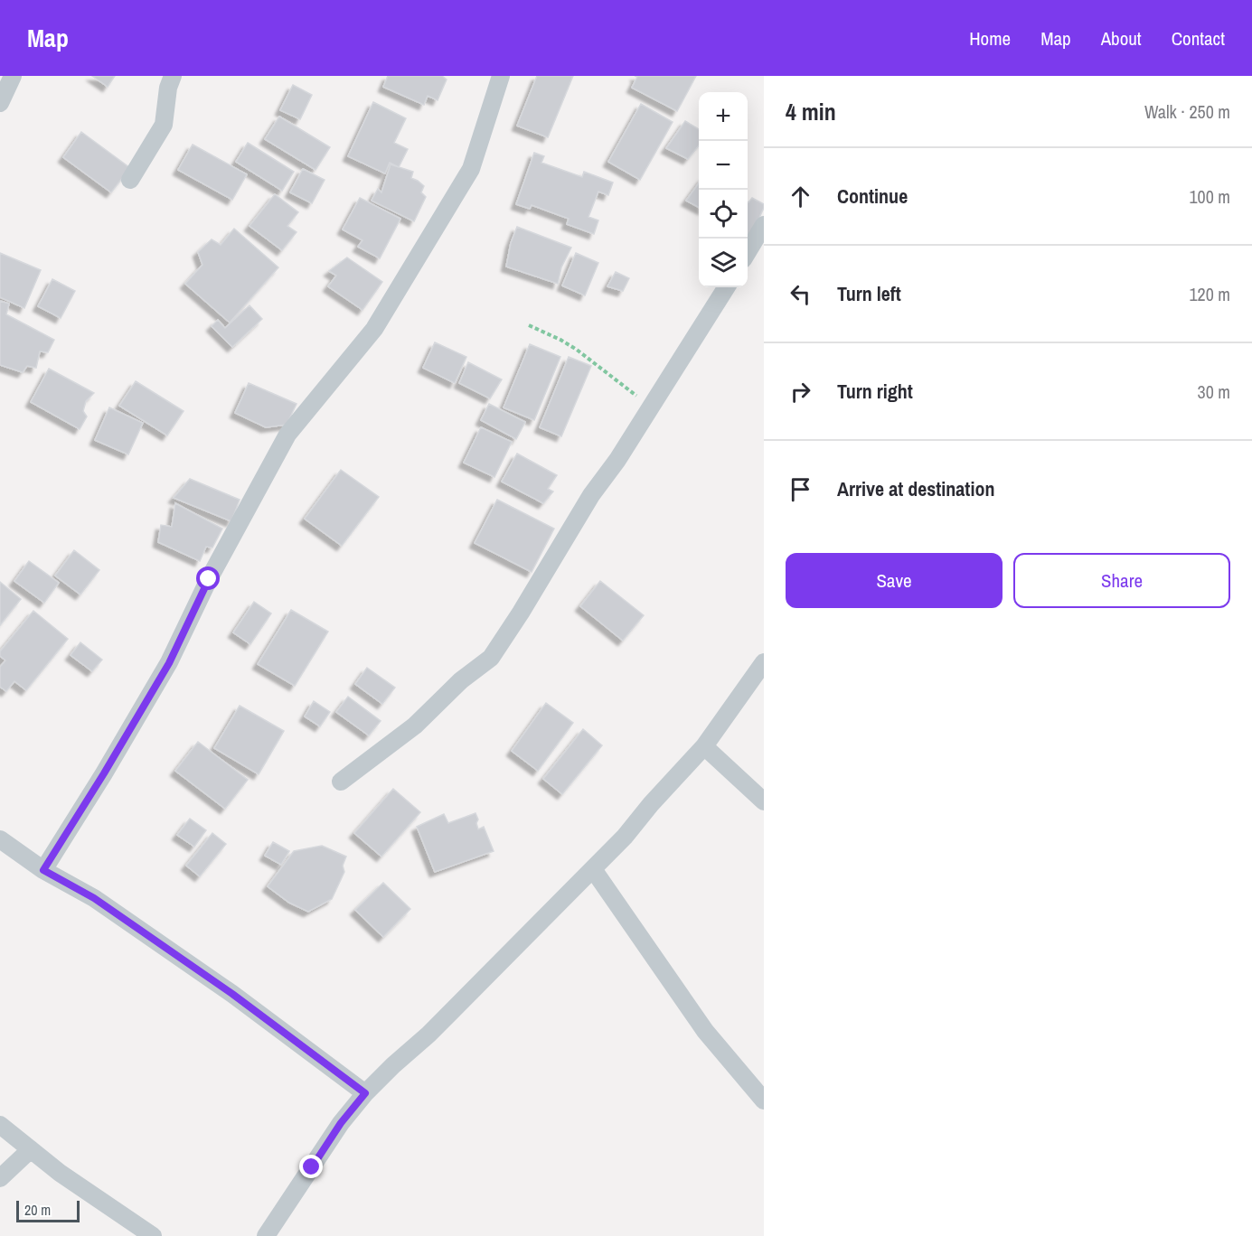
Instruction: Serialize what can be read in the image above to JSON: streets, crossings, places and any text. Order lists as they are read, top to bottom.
{
  "scale_bar": "20 m",
  "page": {
    "header": "Map",
    "nav": [
      "Home",
      "Map",
      "About",
      "Contact"
    ],
    "heading": ["4 min", "Walk · 250 m"],
    "map_buttons": ["+", "−"],
    "list": [
      ["Continue", "100 m"],
      ["Turn left", "120 m"],
      ["Turn right", "30 m"],
      "Arrive at destination"
    ],
    "buttons": ["Save", "Share"],
    "scale": "20 m"
  }
}
